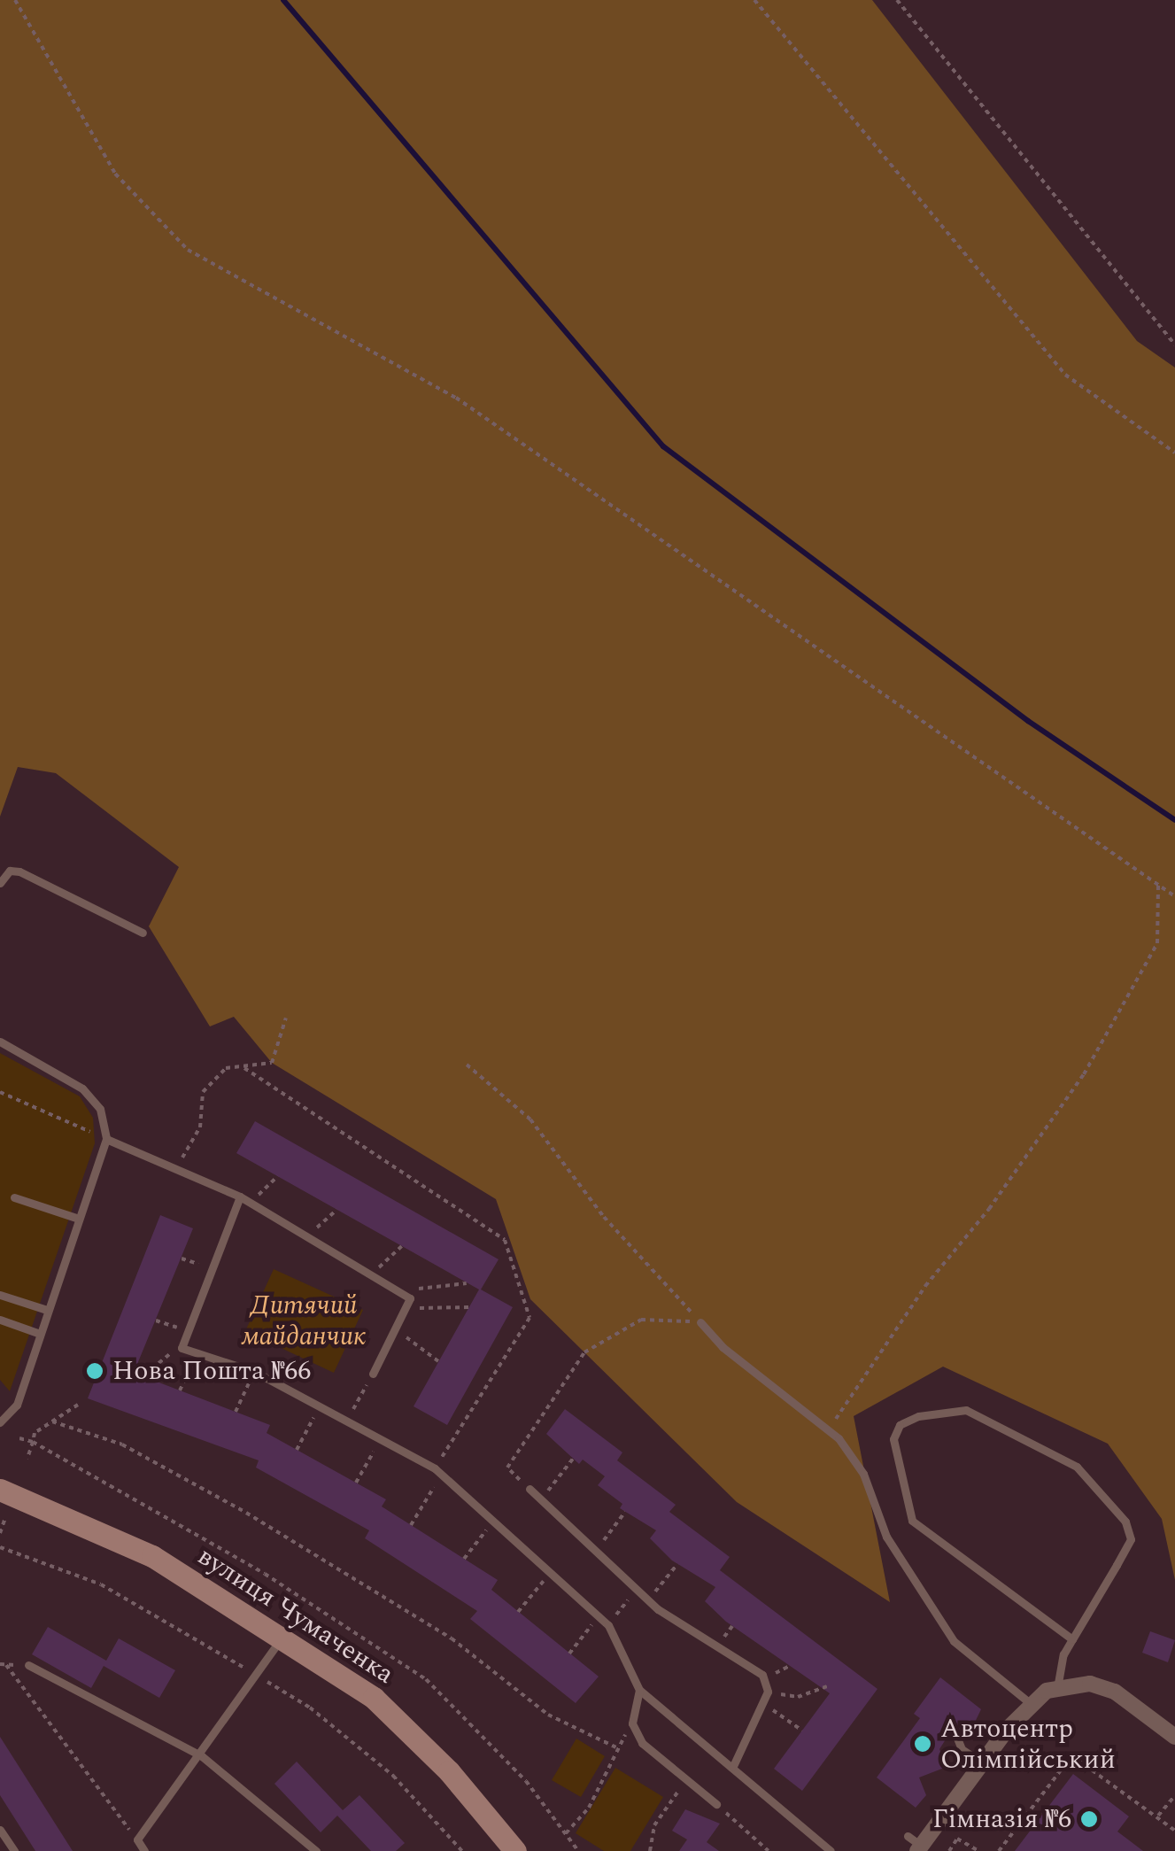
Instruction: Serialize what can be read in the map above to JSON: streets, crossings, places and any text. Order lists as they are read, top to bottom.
{
  "streets": {
    "street": ["вулиця Чумаченка"]
  },
  "parks": ["Дитячий майданчик"],
  "places": ["Нова Пошта №66", "Автоцентр Олімпійський", "Гімназія №6"]
}
